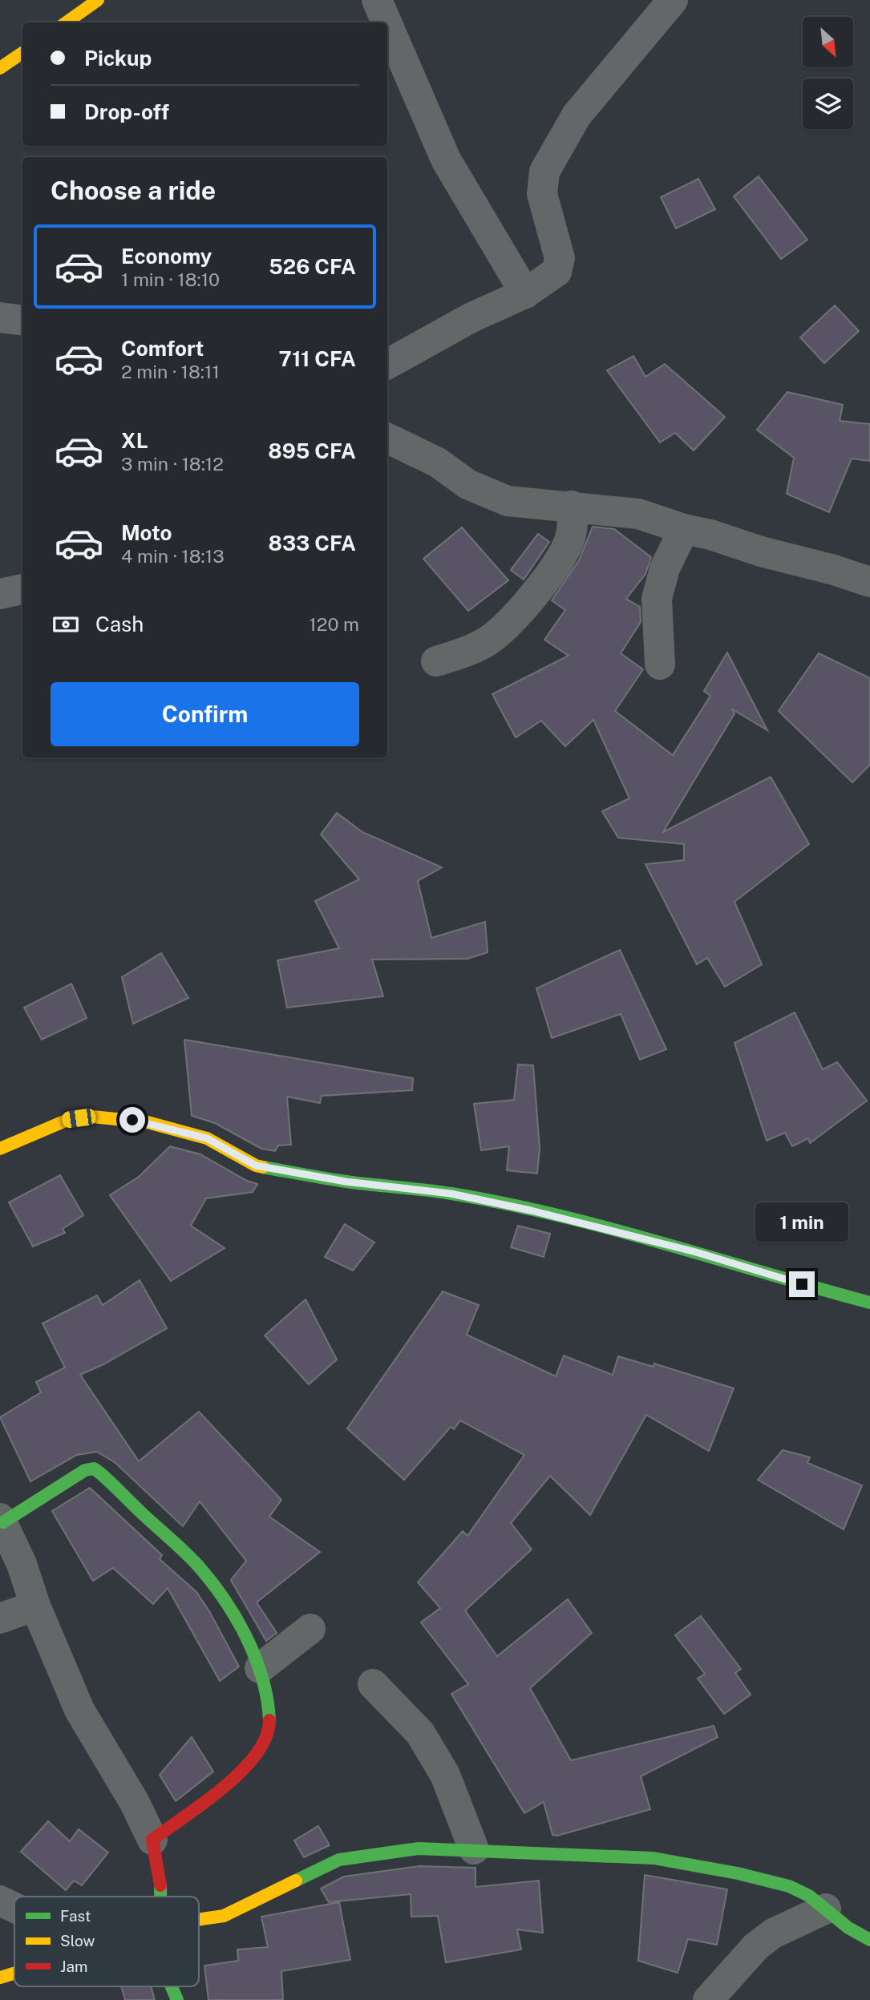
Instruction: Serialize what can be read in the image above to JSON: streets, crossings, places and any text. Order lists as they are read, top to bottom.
{
  "legend": ["Fast", "Slow", "Jam"],
  "north": "bottom right",
  "page": {
    "banner": ["Pickup", "Drop-off"],
    "heading": "Choose a ride",
    "list": [
      {
        "name": "Economy",
        "note": "1 min · 18:10",
        "value": "526 CFA"
      },
      {
        "name": "Comfort",
        "note": "2 min · 18:11",
        "value": "711 CFA"
      },
      {
        "name": "XL",
        "note": "3 min · 18:12",
        "value": "895 CFA"
      },
      {
        "name": "Moto",
        "note": "4 min · 18:13",
        "value": "833 CFA"
      }
    ],
    "pay": ["Cash", "120 m"],
    "buttons": "Confirm",
    "bubble": "1 min"
  }
}
